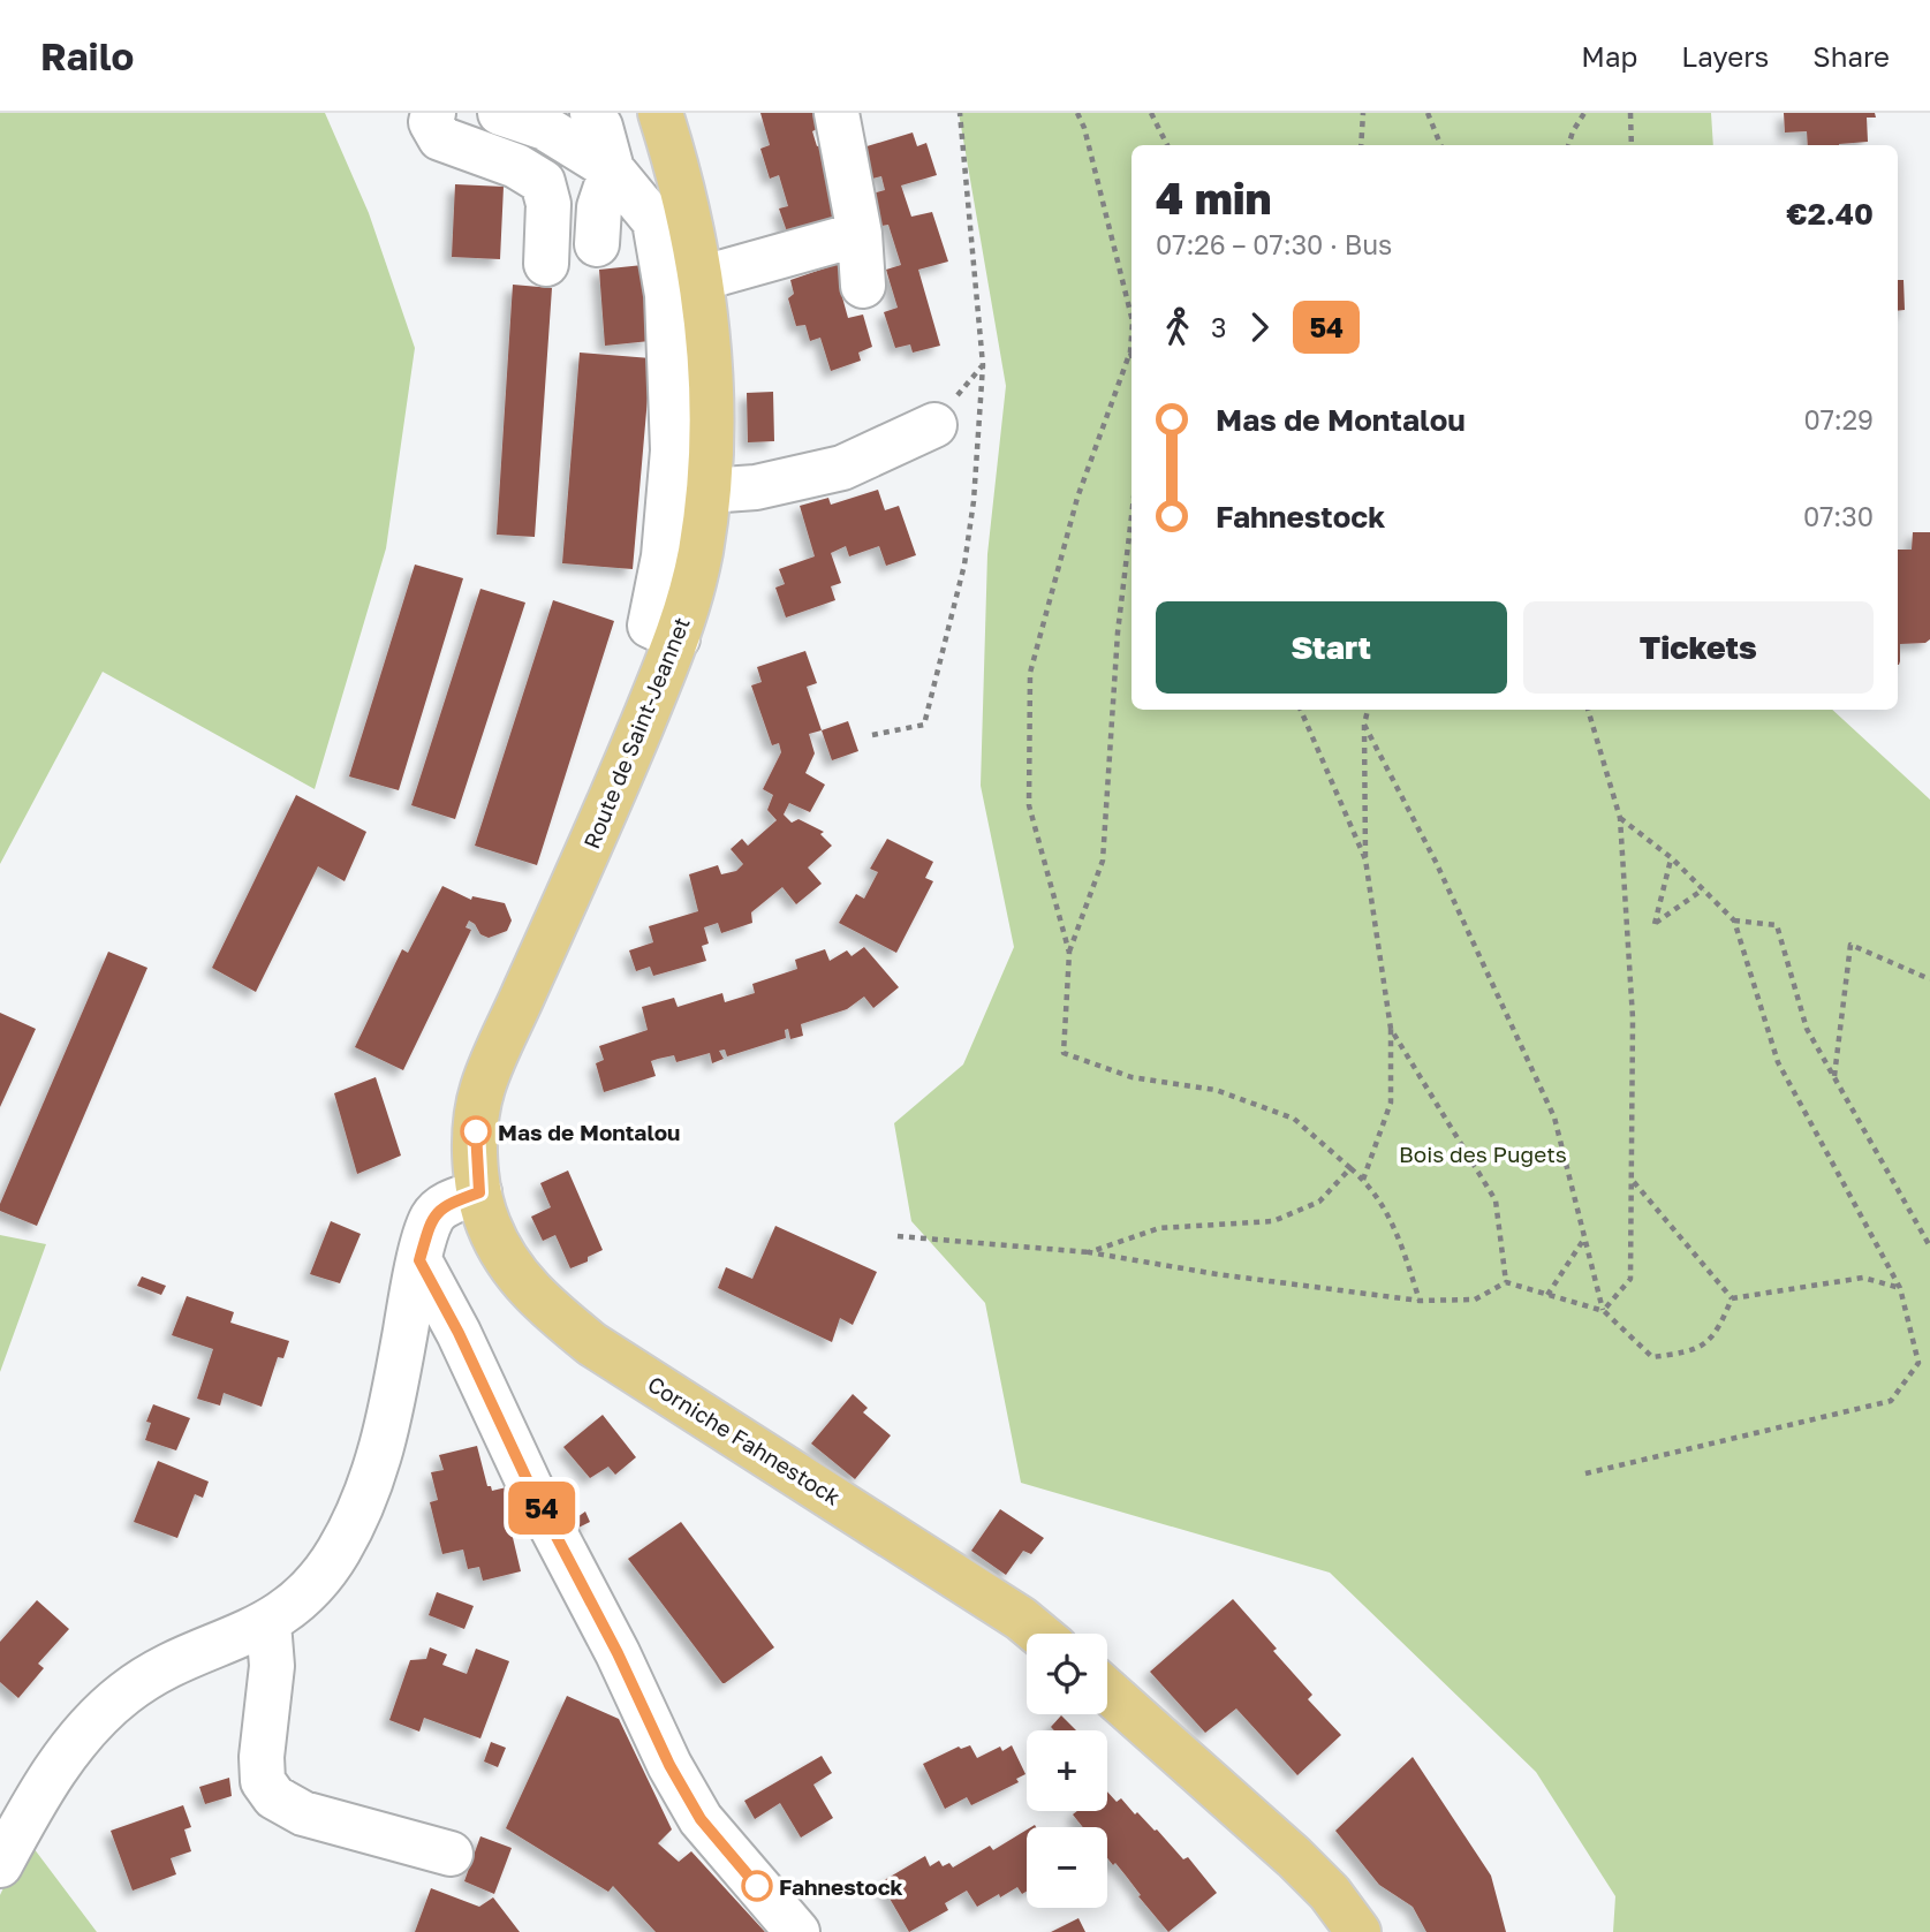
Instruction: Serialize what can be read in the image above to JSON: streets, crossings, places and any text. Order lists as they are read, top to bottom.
{
  "streets": {
    "main road": ["Route de Saint-Jeannet", "Corniche Fahnestock"]
  },
  "crossings": [
    ["Route de Saint-Jeannet", "Corniche Fahnestock"]
  ],
  "parks": ["Bois des Pugets"],
  "places": ["Mas de Montalou", "Fahnestock"],
  "lines": ["bus line 54"],
  "page": {
    "header": "Railo",
    "nav": ["Map", "Layers", "Share"],
    "on_map": "54",
    "heading": ["4 min", "07:26 – 07:30 · Bus", "€2.40"],
    "legs": ["3", "54"],
    "list": [
      {
        "name": "Mas de Montalou",
        "value": "07:29"
      },
      {
        "name": "Fahnestock",
        "value": "07:30"
      }
    ],
    "buttons": ["Start", "Tickets"],
    "map_buttons": ["+", "−"]
  }
}
